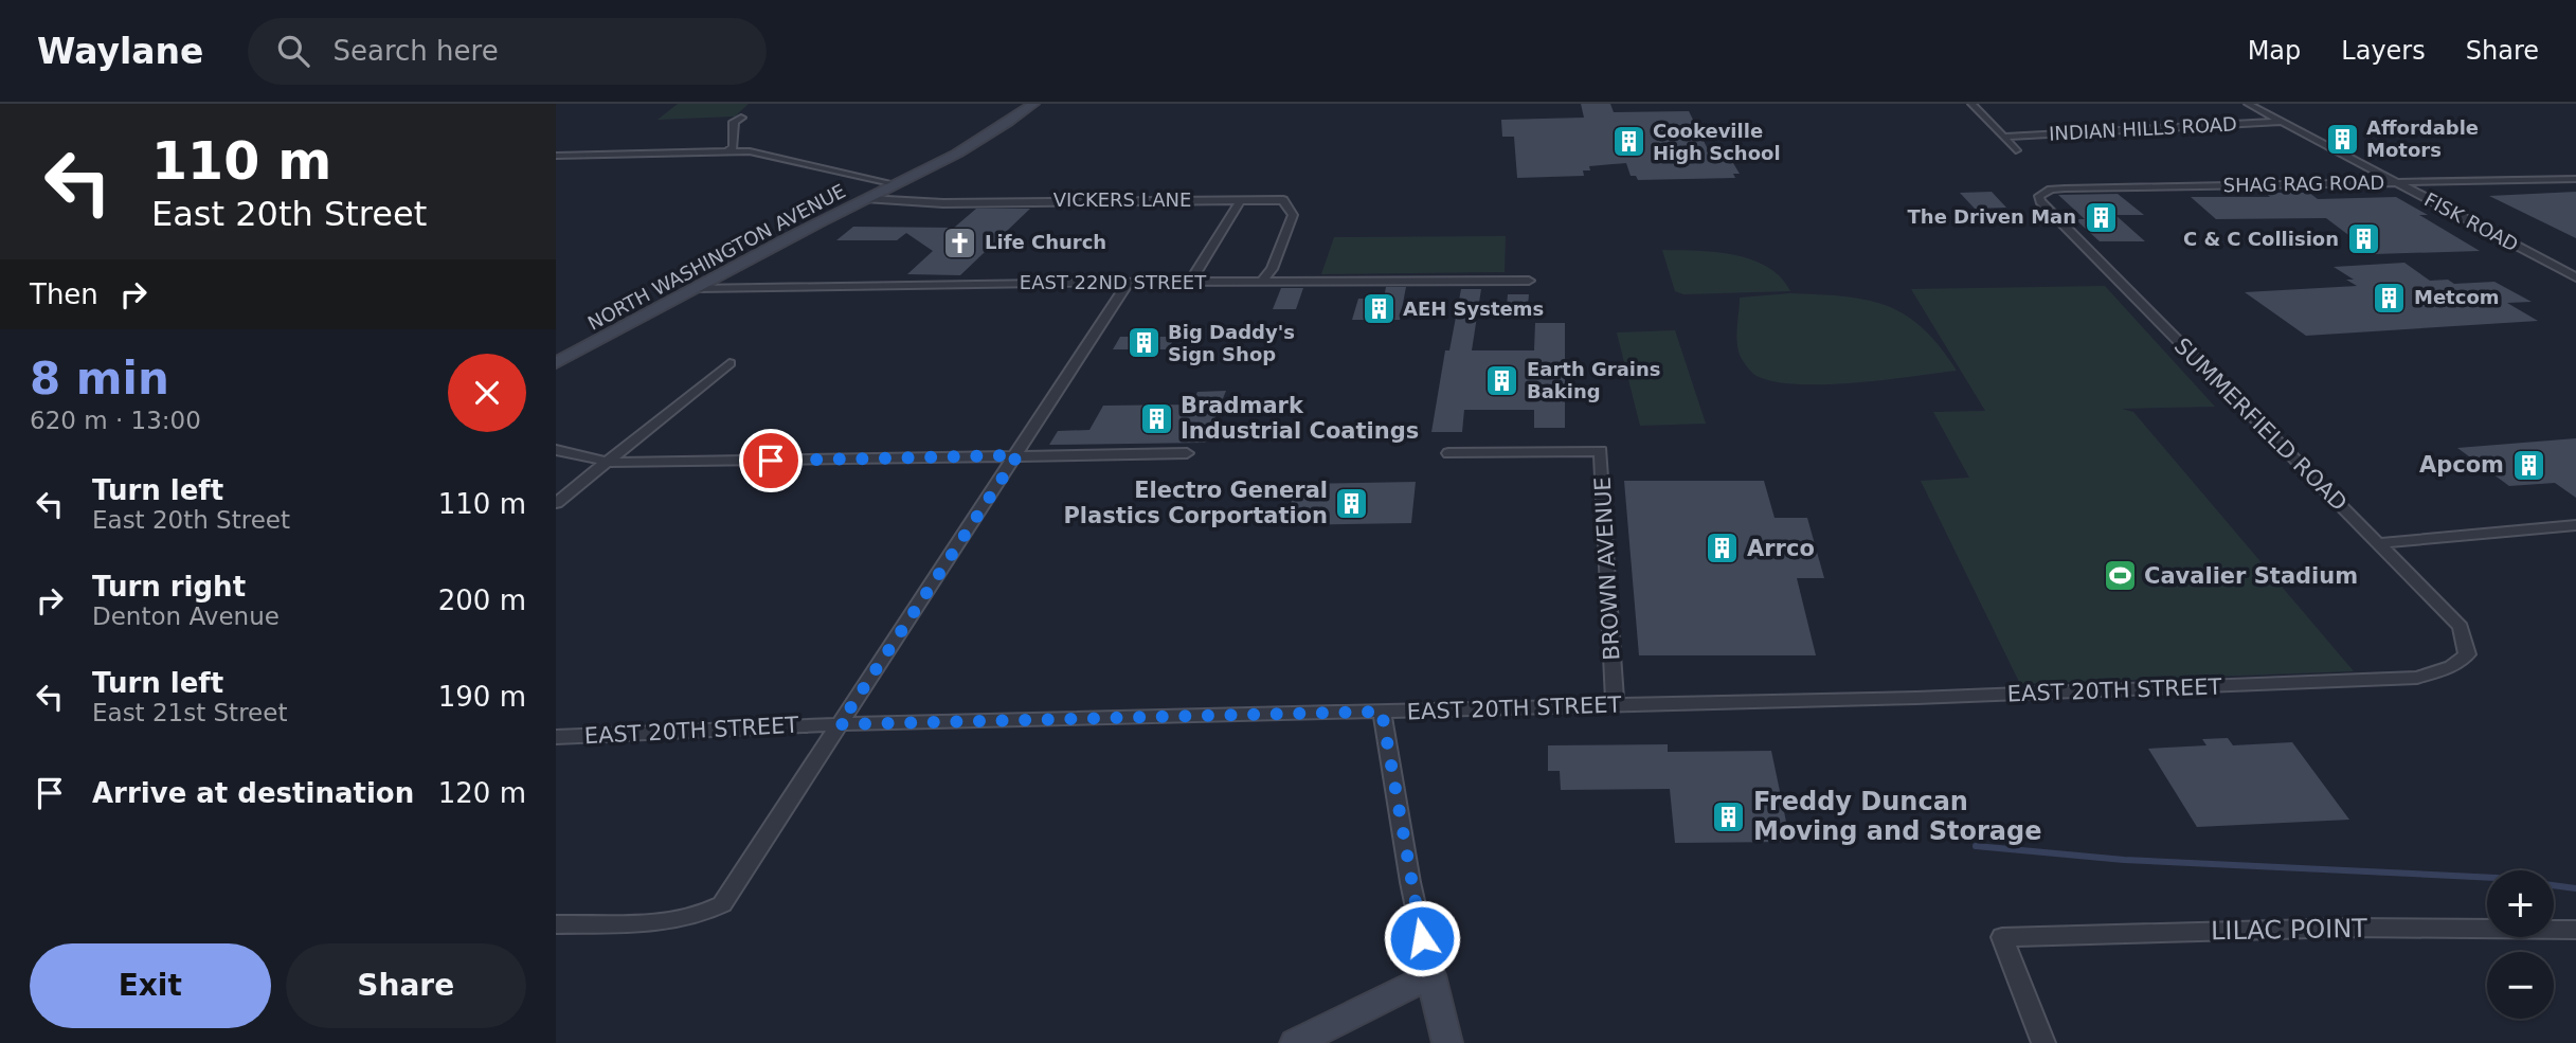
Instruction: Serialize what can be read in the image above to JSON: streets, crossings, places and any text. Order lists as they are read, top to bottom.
{
  "streets": {
    "main road": ["NORTH WASHINGTON AVENUE"],
    "street": [
      "INDIAN HILLS ROAD",
      "SHAG RAG ROAD",
      "VICKERS LANE",
      "FISK ROAD",
      "EAST 22ND STREET",
      "SUMMERFIELD ROAD",
      "BROWN AVENUE",
      "EAST 20TH STREET",
      "LILAC POINT"
    ]
  },
  "crossings": [
    ["INDIAN HILLS ROAD", "FISK ROAD"],
    ["SHAG RAG ROAD", "FISK ROAD"],
    ["SHAG RAG ROAD", "SUMMERFIELD ROAD"],
    ["VICKERS LANE", "NORTH WASHINGTON AVENUE"],
    ["VICKERS LANE", "EAST 22ND STREET"],
    ["NORTH WASHINGTON AVENUE", "EAST 22ND STREET"],
    ["SUMMERFIELD ROAD", "EAST 20TH STREET"],
    ["BROWN AVENUE", "EAST 20TH STREET"]
  ],
  "places": {
    "building": [
      "Affordable Motors",
      "Cookeville High School",
      "The Driven Man",
      "C & C Collision",
      "Metcom",
      "AEH Systems",
      "Big Daddy's Sign Shop",
      "Earth Grains Baking",
      "Bradmark Industrial Coatings",
      "Apcom",
      "Electro General Plastics Corportation",
      "Arrco",
      "Freddy Duncan Moving and Storage"
    ],
    "church": ["Life Church"],
    "sports": ["Cavalier Stadium"]
  },
  "page": {
    "header": "Waylane",
    "search": "Search here",
    "nav": ["Map", "Layers", "Share"],
    "turn": ["110 m", "East 20th Street"],
    "then": "Then",
    "heading": ["8 min", "620 m · 13:00"],
    "list": [
      {
        "name": "Turn left",
        "note": "East 20th Street",
        "value": "110 m"
      },
      {
        "name": "Turn right",
        "note": "Denton Avenue",
        "value": "200 m"
      },
      {
        "name": "Turn left",
        "note": "East 21st Street",
        "value": "190 m"
      },
      {
        "name": "Arrive at destination",
        "value": "120 m"
      }
    ],
    "map_buttons": ["+", "−"],
    "buttons": ["Exit", "Share"]
  }
}
